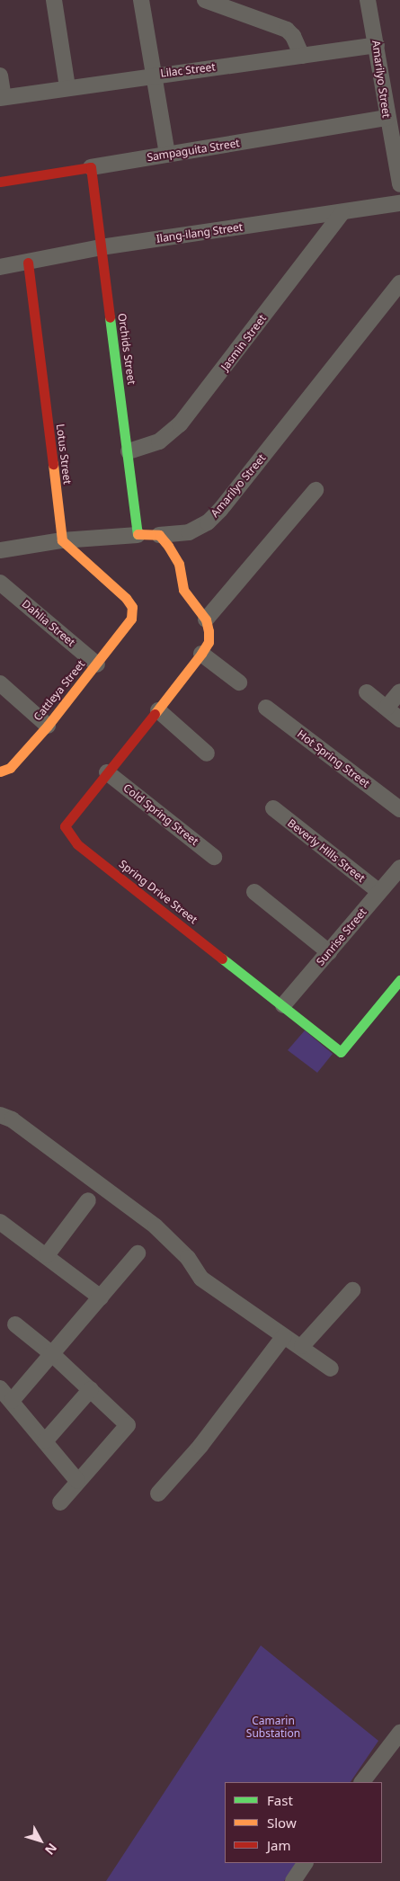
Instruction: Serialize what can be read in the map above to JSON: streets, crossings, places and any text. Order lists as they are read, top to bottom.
{
  "streets": {
    "street": [
      "Lilac Street",
      "Amarilyo Street",
      "Sampaguita Street",
      "Ilang-ilang Street",
      "Jasmin Street",
      "Orchids Street",
      "Lotus Street",
      "Dahlia Street",
      "Cattleya Street",
      "Hot Spring Street",
      "Cold Spring Street",
      "Beverly Hills Street",
      "Spring Drive Street",
      "Sunrise Street"
    ]
  },
  "crossings": [
    ["Lilac Street", "Amarilyo Street"],
    ["Amarilyo Street", "Sampaguita Street"],
    ["Amarilyo Street", "Orchids Street"],
    ["Amarilyo Street", "Lotus Street"],
    ["Amarilyo Street", "Cattleya Street"],
    ["Sampaguita Street", "Orchids Street"],
    ["Ilang-ilang Street", "Jasmin Street"],
    ["Ilang-ilang Street", "Orchids Street"],
    ["Ilang-ilang Street", "Lotus Street"],
    ["Jasmin Street", "Orchids Street"],
    ["Lotus Street", "Cattleya Street"],
    ["Dahlia Street", "Cattleya Street"],
    ["Cold Spring Street", "Spring Drive Street"],
    ["Beverly Hills Street", "Sunrise Street"],
    ["Spring Drive Street", "Sunrise Street"]
  ],
  "parks": ["Camarin Substation"],
  "legend": ["Fast", "Slow", "Jam"],
  "north": "bottom right"
}
